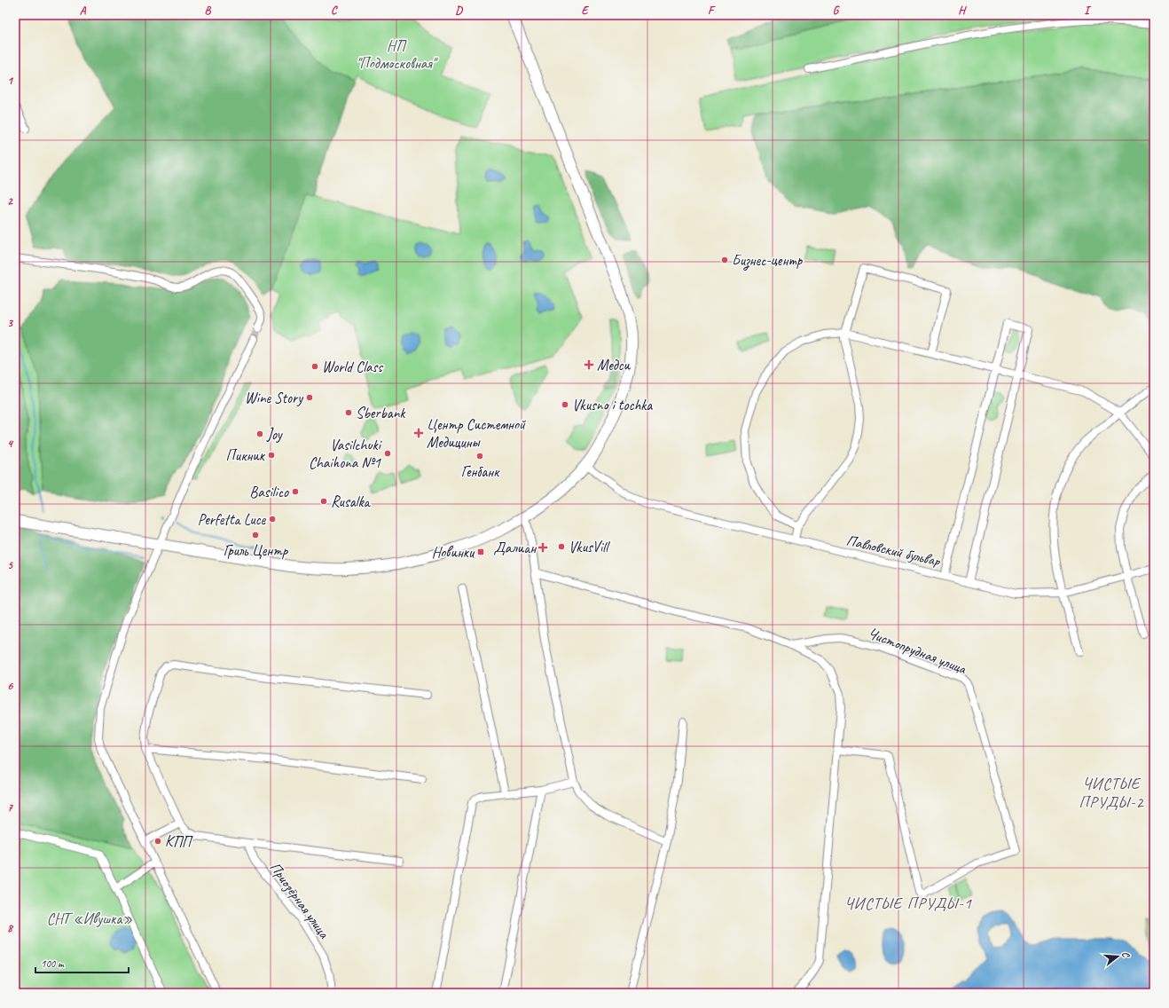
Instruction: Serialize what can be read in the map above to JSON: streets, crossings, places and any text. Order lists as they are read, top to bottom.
{
  "streets": {
    "street": ["Павловский бульвар", "Чистопрудная улица", "Приозёрная улица"]
  },
  "districts": ["ЧИСТЫЕ ПРУДЫ-2", "ЧИСТЫЕ ПРУДЫ-1"],
  "parks": ["НП \"Подмосковная\"", "СНТ «Ивушка»"],
  "places": {
    "other": [
      "Бизнес-центр",
      "World Class",
      "Wine Story",
      "Vkusno i tochka",
      "Sberbank",
      "Joy",
      "Vasilchuki Chaihona №1",
      "Пикник",
      "Генбанк",
      "Basilico",
      "Rusalka",
      "Perfetta Luce",
      "Гриль Центр",
      "VkusVill",
      "КПП"
    ],
    "health": ["Медси", "Центр Системной Медицины", "Далиан"],
    "transit": ["Новинки"]
  },
  "scale_bar": "100 m",
  "north": "right",
  "grid": {
    "columns": [
      "A",
      "B",
      "C",
      "D",
      "E",
      "F",
      "G",
      "H",
      "I"
    ],
    "rows": [
      "1",
      "2",
      "3",
      "4",
      "5",
      "6",
      "7",
      "8"
    ]
  }
}
